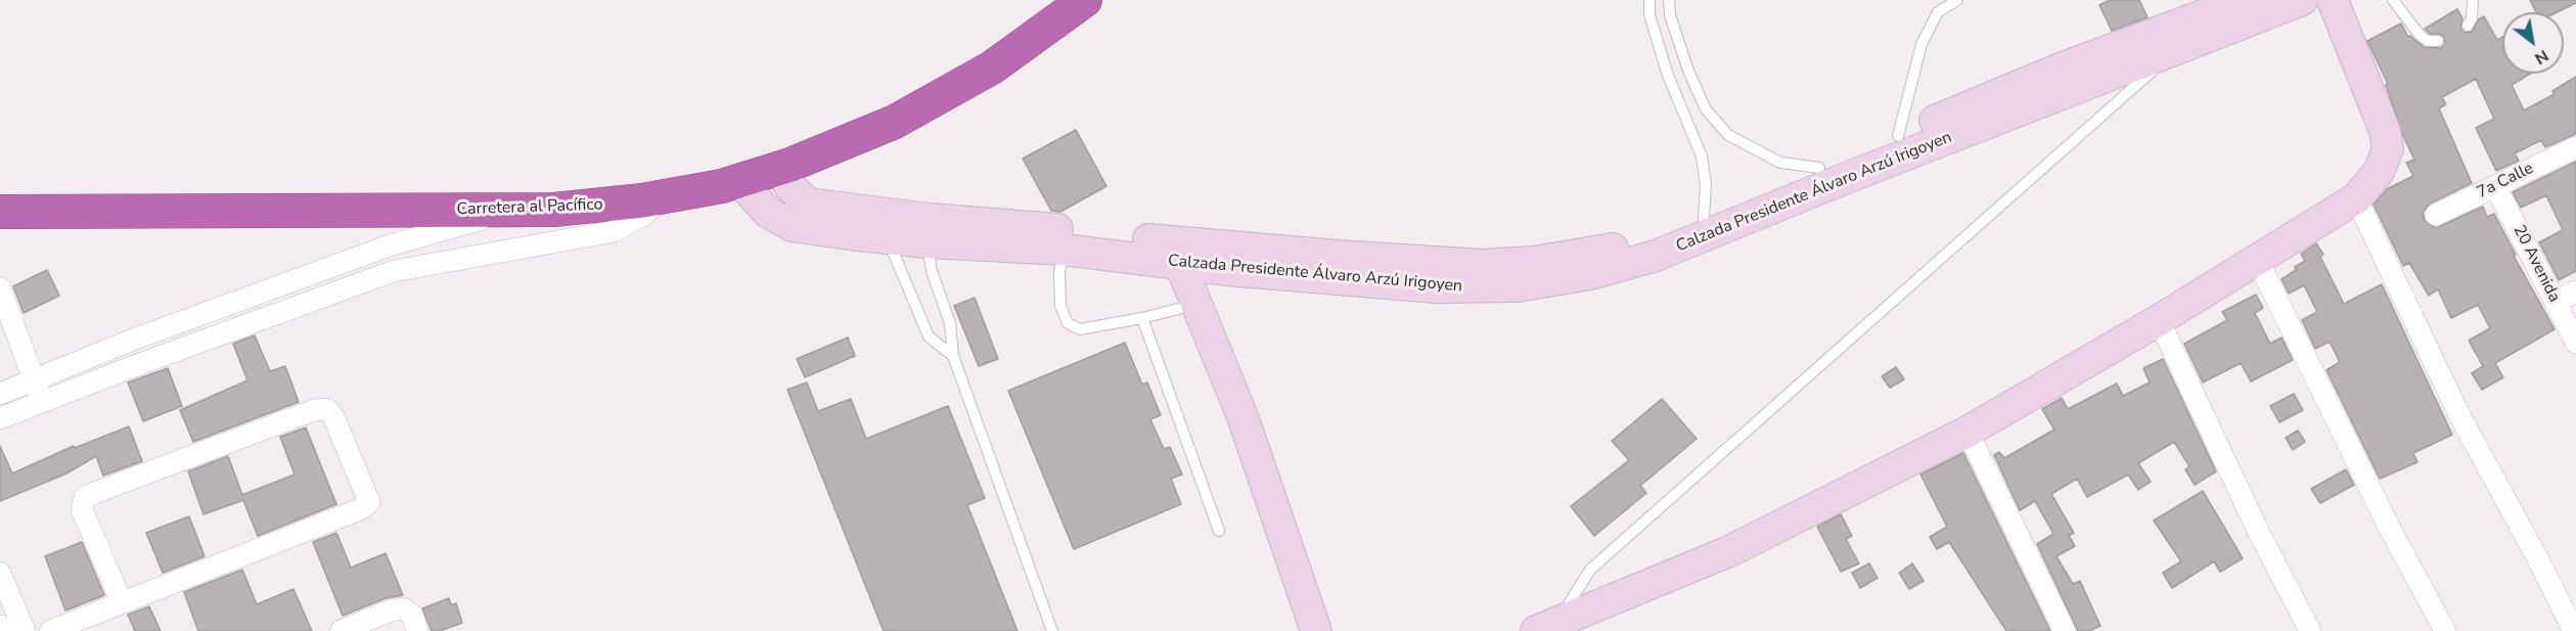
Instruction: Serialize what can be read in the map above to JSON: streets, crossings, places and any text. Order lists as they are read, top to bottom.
{
  "streets": {
    "highway": ["Carretera al Pacífico"],
    "main road": ["Calzada Presidente Álvaro Arzú Irigoyen"],
    "street": ["7a Calle", "20 Avenida"]
  },
  "crossings": [
    ["7a Calle", "20 Avenida"],
    ["Calzada Presidente Álvaro Arzú Irigoyen", "Carretera al Pacífico"]
  ],
  "north": "bottom right"
}
